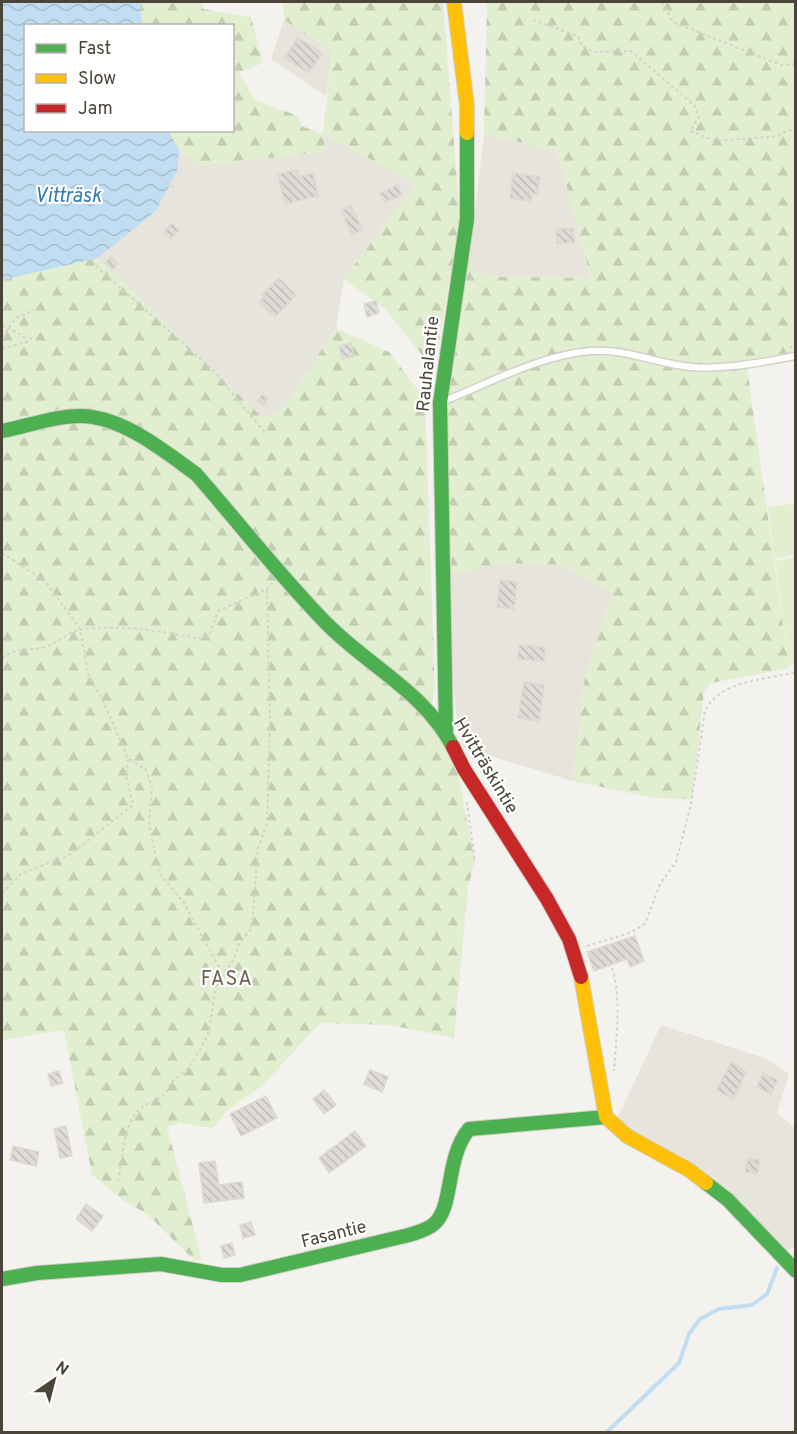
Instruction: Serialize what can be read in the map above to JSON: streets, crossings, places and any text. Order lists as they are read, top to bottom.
{
  "streets": {
    "street": ["Rauhalantie", "Hvitträskintie", "Fasantie"]
  },
  "crossings": [
    ["Rauhalantie", "Hvitträskintie"],
    ["Hvitträskintie", "Fasantie"]
  ],
  "districts": ["FASA"],
  "water": ["Vitträsk"],
  "legend": ["Fast", "Slow", "Jam"],
  "north": "top right"
}
